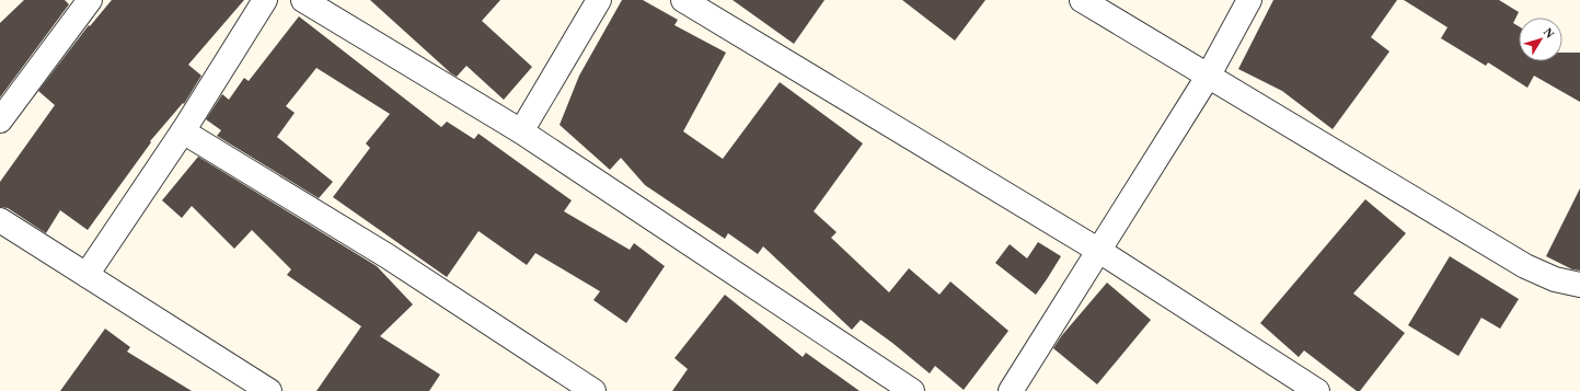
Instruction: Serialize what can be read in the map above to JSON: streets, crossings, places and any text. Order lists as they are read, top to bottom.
{
  "north": "top right"
}
